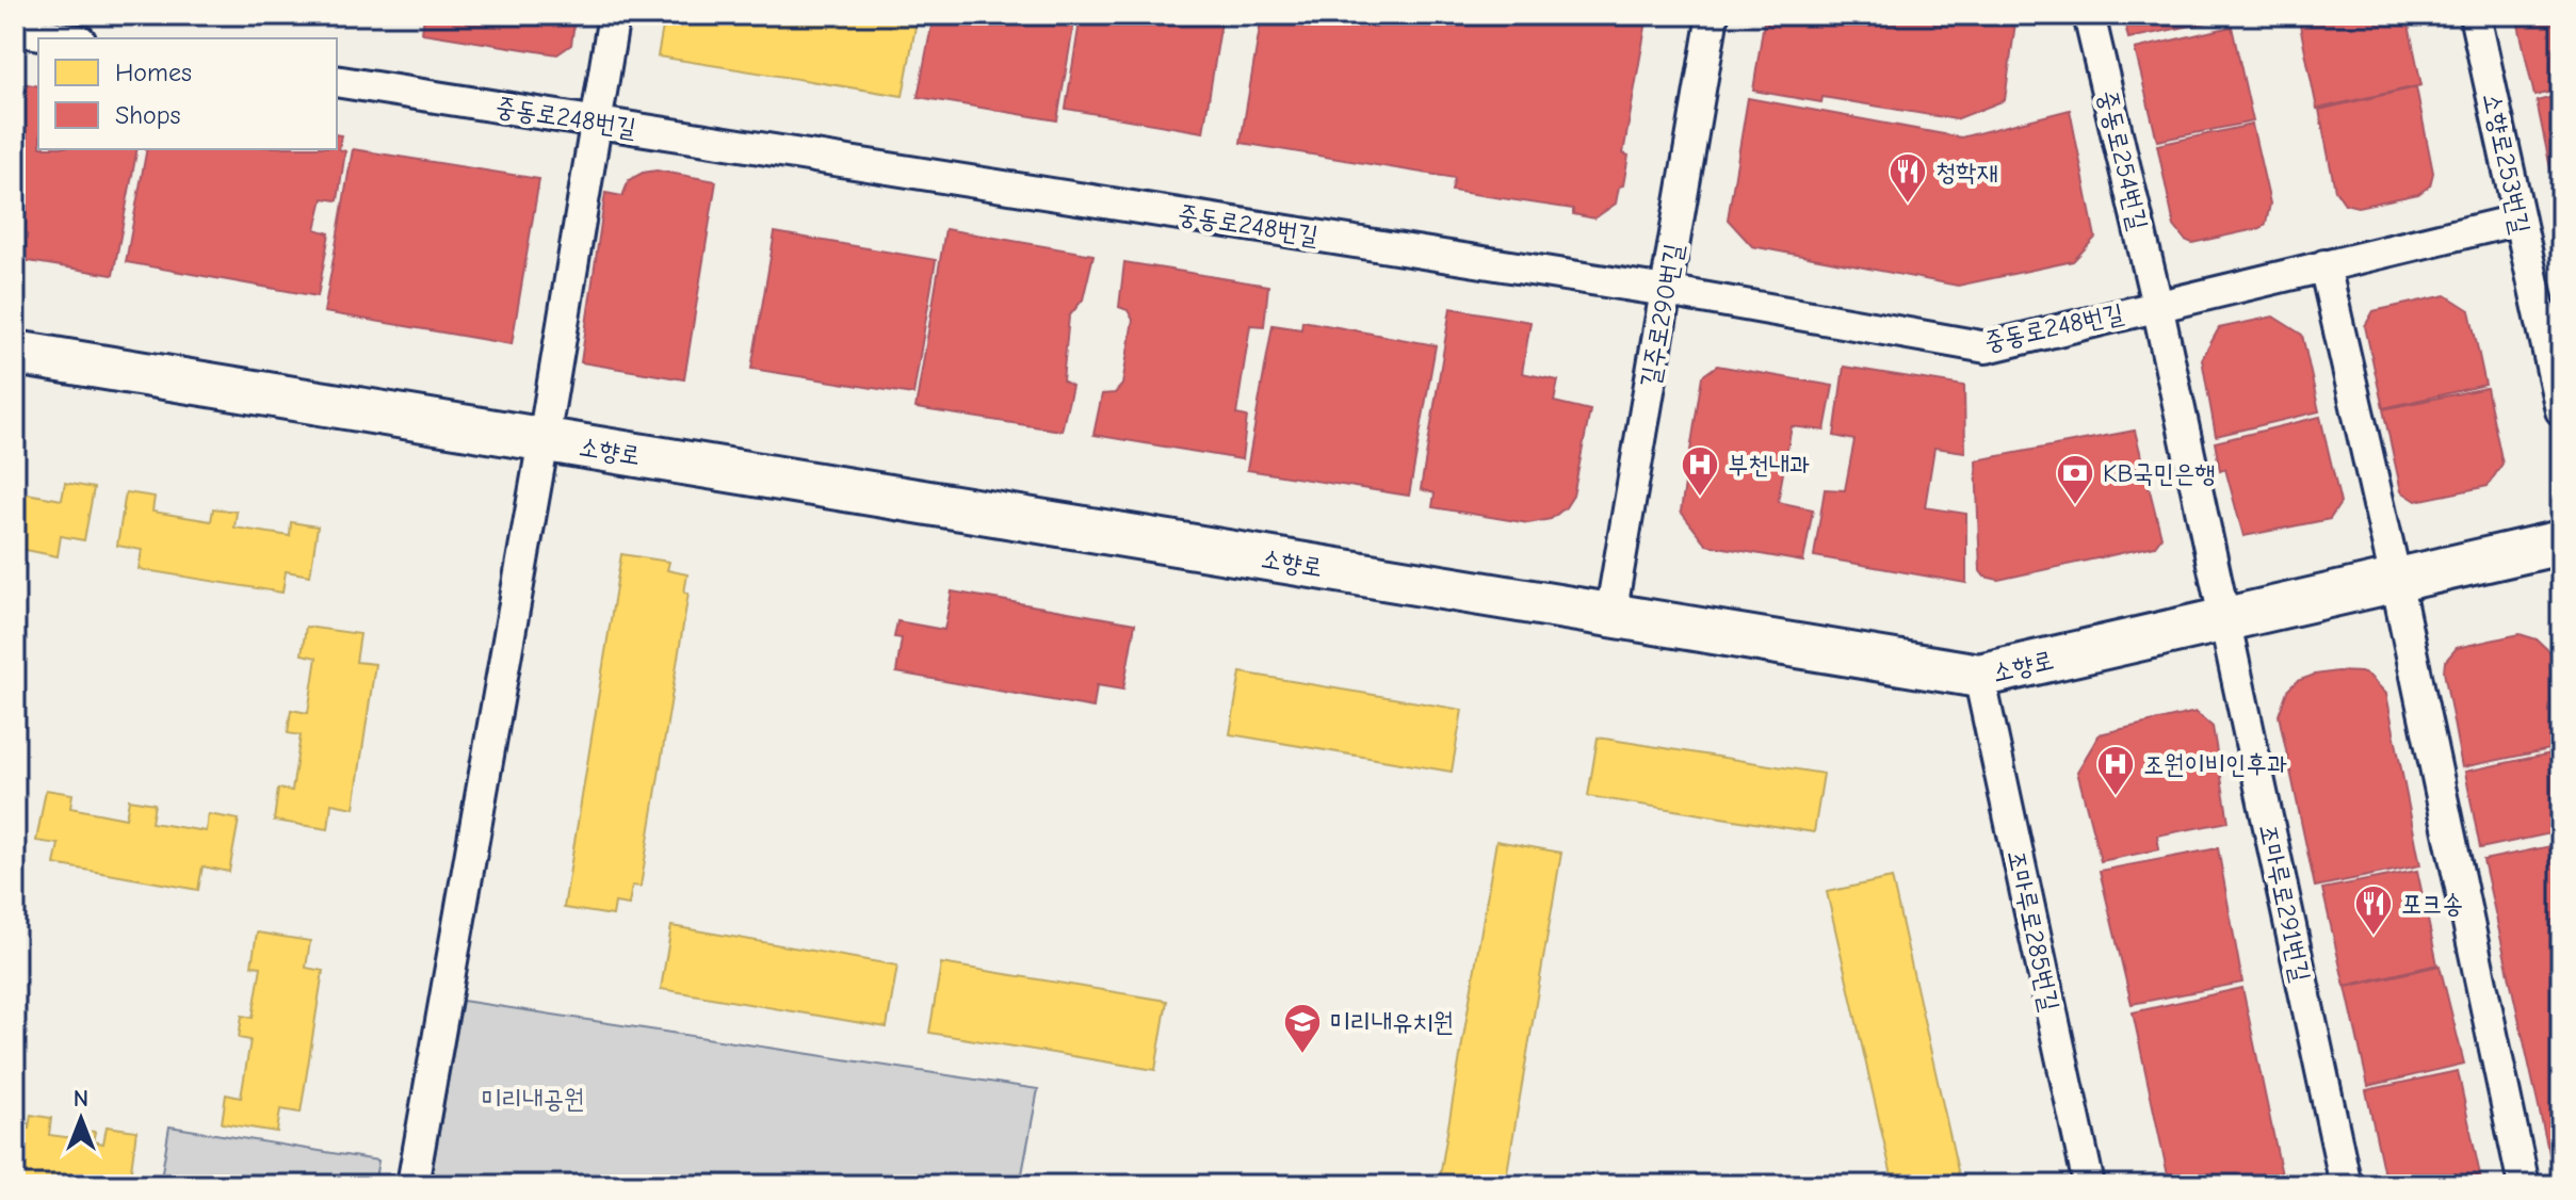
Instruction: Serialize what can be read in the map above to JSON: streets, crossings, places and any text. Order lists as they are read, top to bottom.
{
  "streets": {
    "street": [
      "중동로248번길",
      "중동로254번길",
      "소향로253번길",
      "길주로290번길",
      "소향로",
      "조마루로291번길",
      "조마루로285번길"
    ]
  },
  "crossings": [
    ["중동로248번길", "중동로254번길"],
    ["중동로248번길", "소향로253번길"],
    ["중동로248번길", "길주로290번길"],
    ["중동로248번길", "소향로"],
    ["중동로248번길", "조마루로291번길"],
    ["길주로290번길", "소향로"],
    ["소향로", "조마루로291번길"],
    ["소향로", "조마루로285번길"]
  ],
  "parks": ["미리내공원"],
  "places": {
    "restaurant": ["청학재", "포크송"],
    "hospital": ["부천내과", "조원이비인후과"],
    "bank": ["KB국민은행"],
    "school or university": ["미리내유치원"]
  },
  "legend": ["Homes", "Shops"],
  "north": "top"
}
